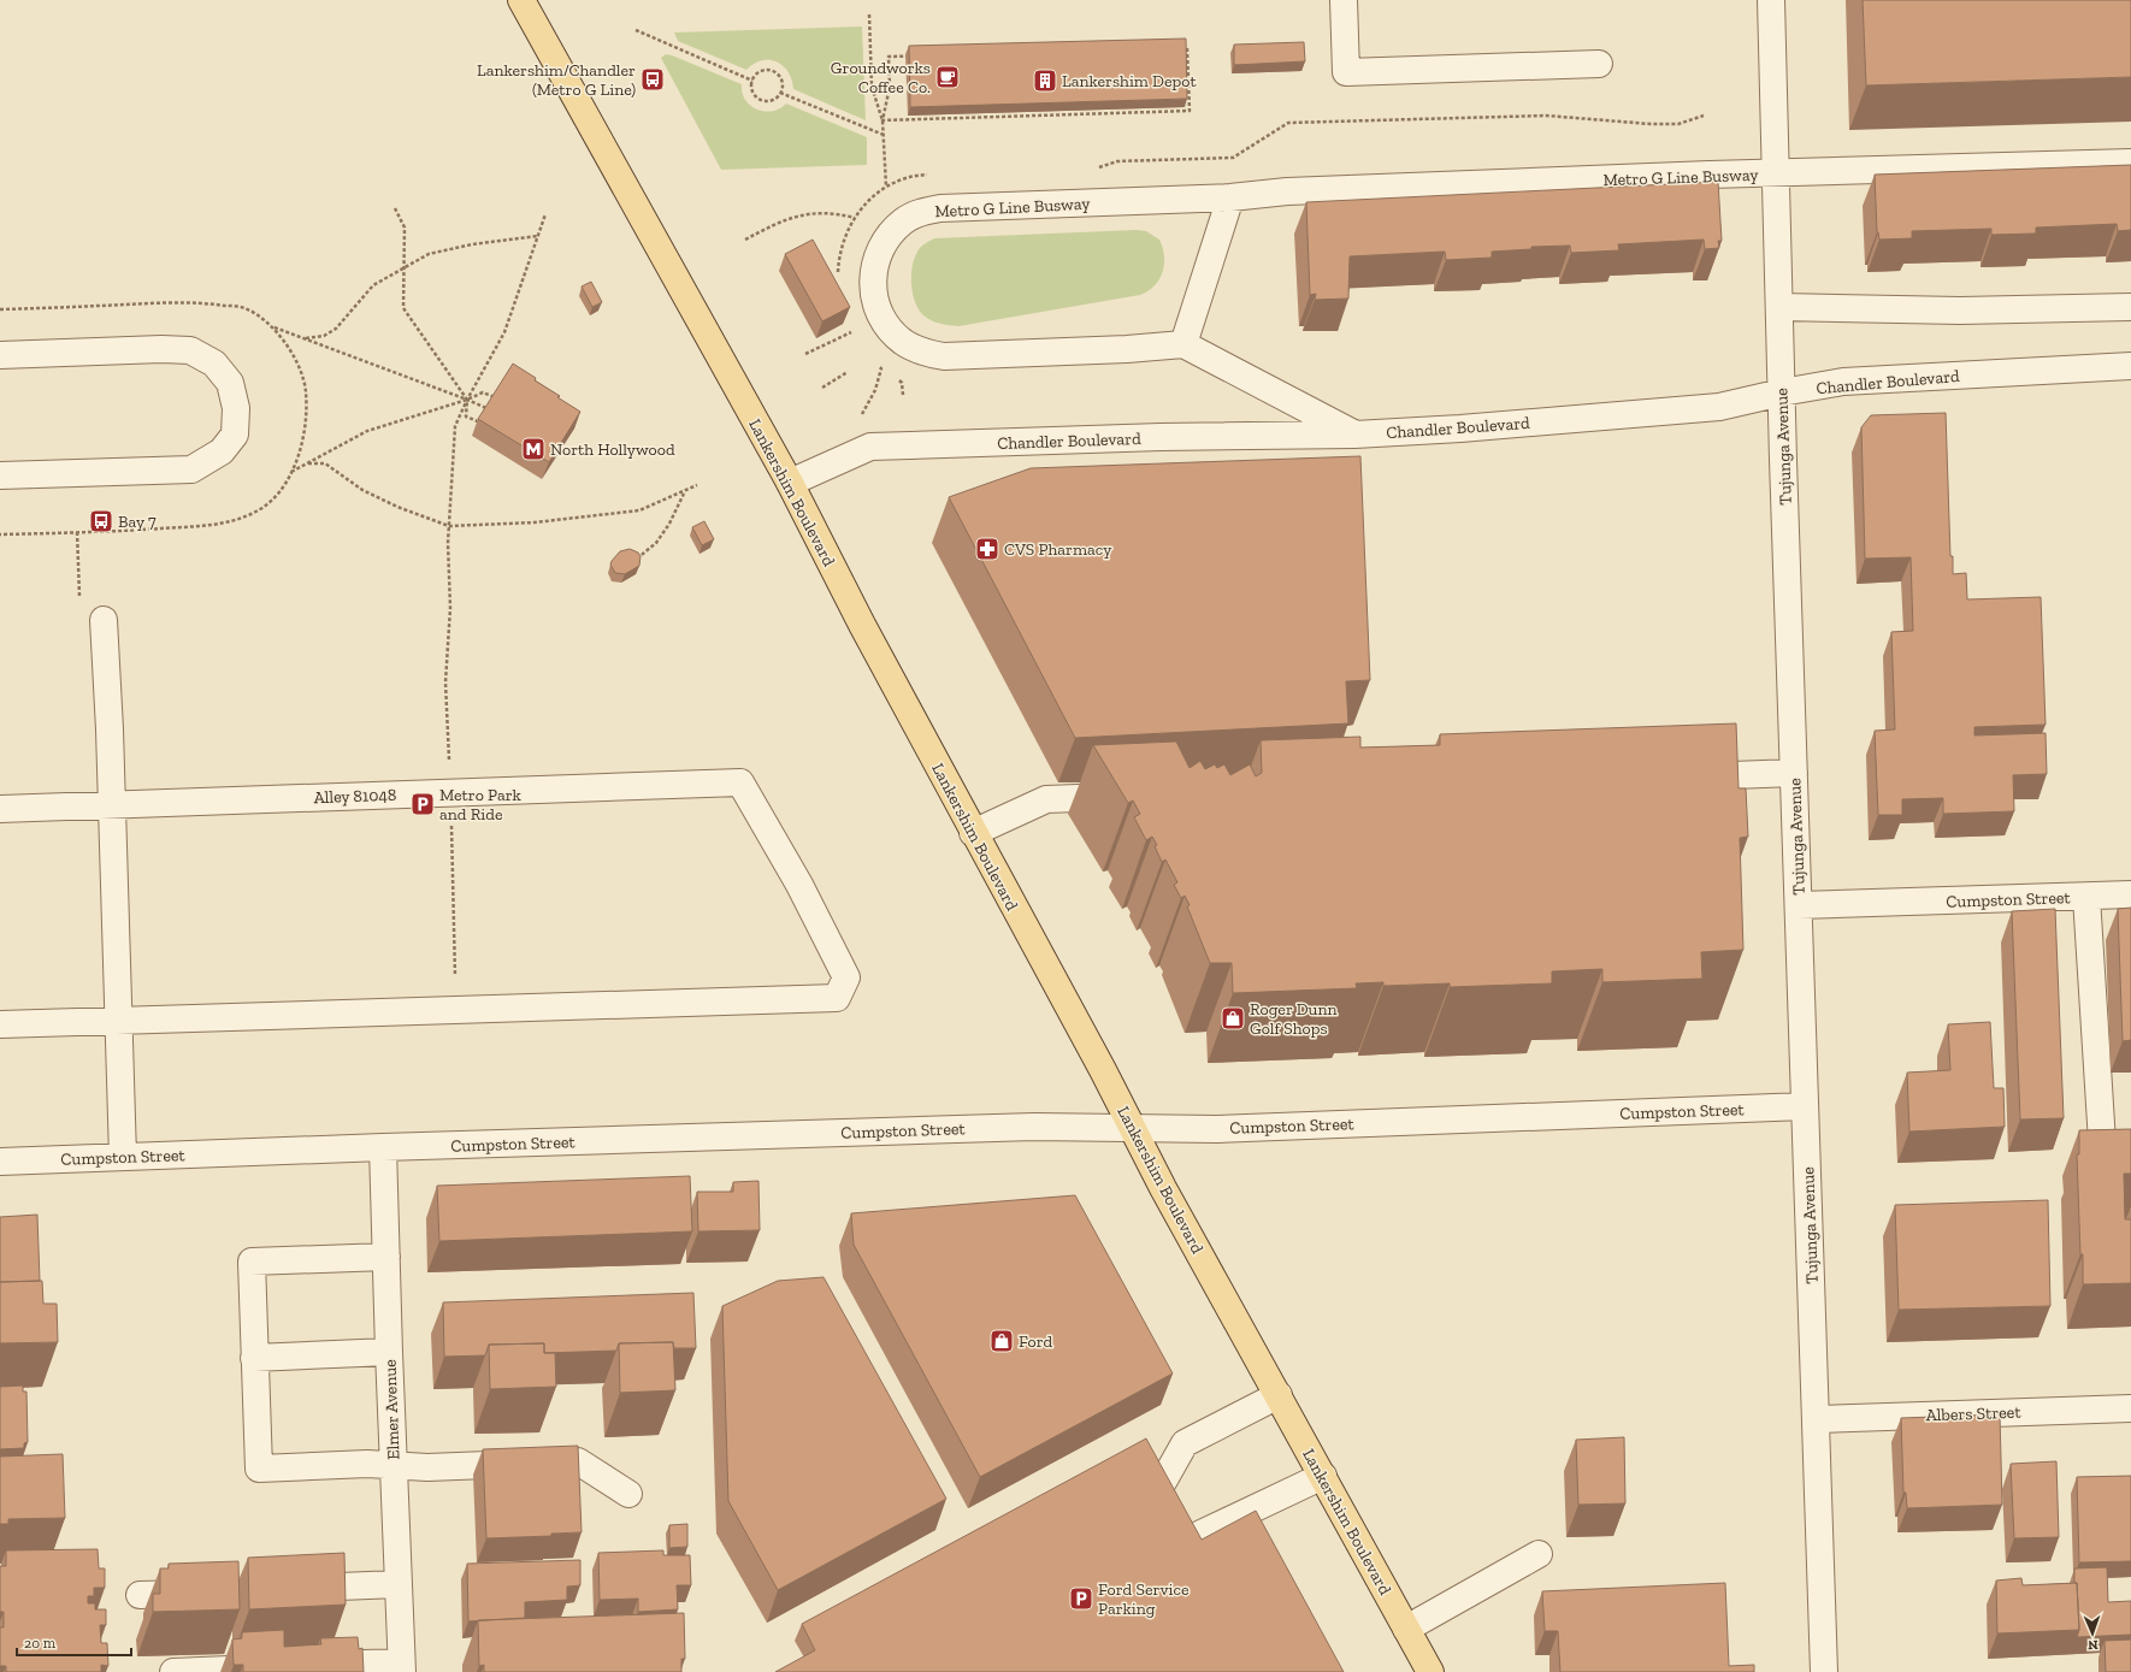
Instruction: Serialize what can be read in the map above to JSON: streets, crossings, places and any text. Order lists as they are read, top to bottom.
{
  "streets": {
    "main road": ["Lankershim Boulevard"],
    "street": [
      "Metro G Line Busway",
      "Chandler Boulevard",
      "Tujunga Avenue",
      "Alley 81048",
      "Cumpston Street",
      "Elmer Avenue",
      "Albers Street"
    ]
  },
  "crossings": [
    ["Metro G Line Busway", "Tujunga Avenue"],
    ["Chandler Boulevard", "Tujunga Avenue"],
    ["Chandler Boulevard", "Lankershim Boulevard"],
    ["Tujunga Avenue", "Cumpston Street"],
    ["Tujunga Avenue", "Albers Street"],
    ["Lankershim Boulevard", "Cumpston Street"],
    ["Cumpston Street", "Elmer Avenue"]
  ],
  "places": {
    "cafe": ["Groundworks Coffee Co."],
    "bus stop": ["Lankershim/Chandler (Metro G Line)", "Bay 7"],
    "building": ["Lankershim Depot"],
    "metro station": ["North Hollywood"],
    "pharmacy": ["CVS Pharmacy"],
    "parking": ["Metro Park and Ride", "Ford Service Parking"],
    "shop": ["Roger Dunn Golf Shops", "Ford"]
  },
  "scale_bar": "20 m",
  "north": "bottom"
}
